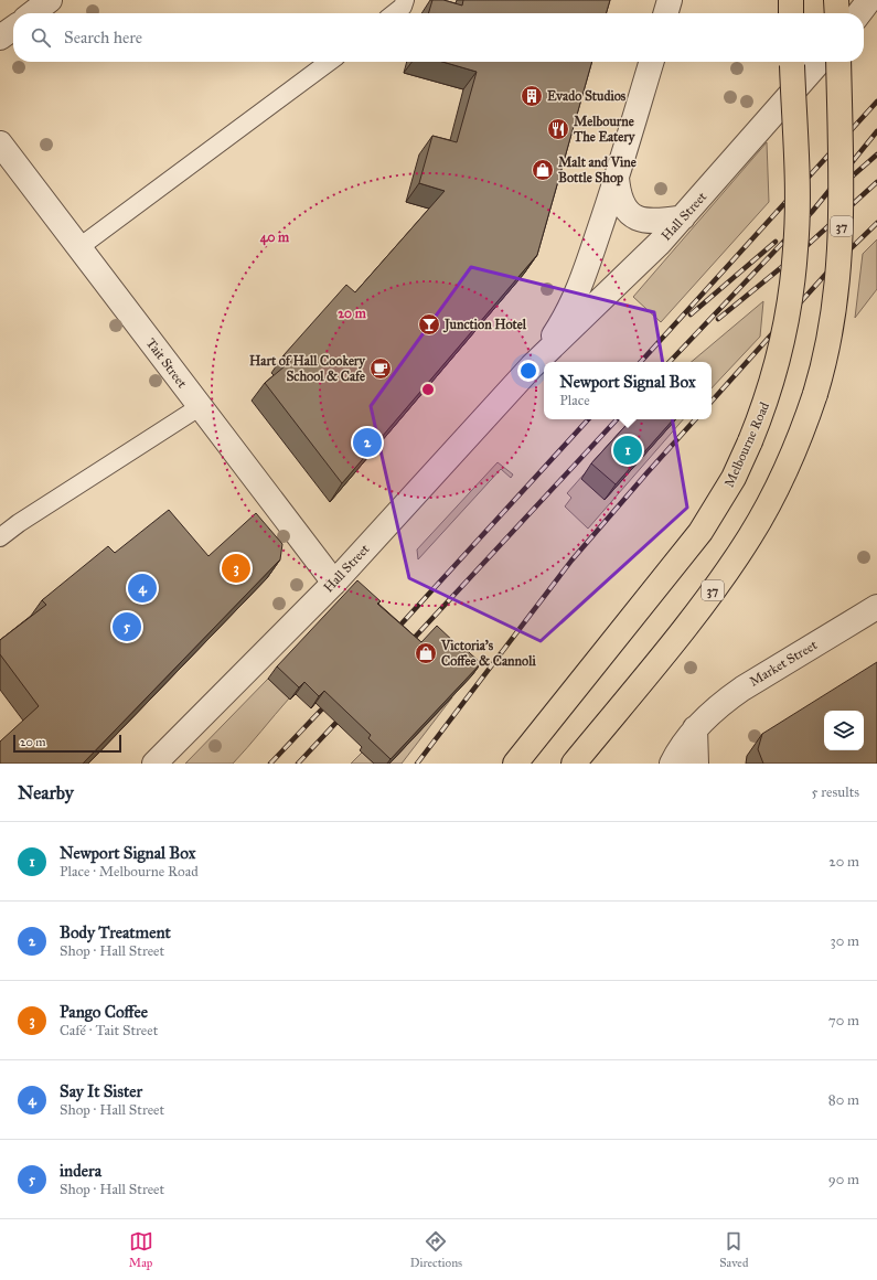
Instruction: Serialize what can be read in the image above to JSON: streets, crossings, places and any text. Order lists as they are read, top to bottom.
{
  "streets": {
    "main road": ["37", "Melbourne Road"],
    "street": ["Hall Street", "Tait Street", "Market Street"]
  },
  "crossings": [
    ["Hall Street", "Tait Street"]
  ],
  "places": {
    "building": ["Evado Studios"],
    "restaurant": ["Melbourne The Eatery"],
    "shop": ["Malt and Vine Bottle Shop", "Victoria's Coffee & Cannoli"],
    "bar": ["Junction Hotel"],
    "cafe": ["Hart of Hall Cookery School & Cafe"]
  },
  "scale_bar": "20 m",
  "page": {
    "search": "Search here",
    "popup": ["Newport Signal Box", "Place"],
    "pins": [
      "2",
      "1",
      "3",
      "4",
      "5"
    ],
    "scale": "20 m",
    "heading": ["Nearby", "5 results"],
    "list": [
      {
        "mark": "1",
        "name": "Newport Signal Box",
        "note": "Place · Melbourne Road",
        "value": "20 m"
      },
      {
        "mark": "2",
        "name": "Body Treatment",
        "note": "Shop · Hall Street",
        "value": "30 m"
      },
      {
        "mark": "3",
        "name": "Pango Coffee",
        "note": "Café · Tait Street",
        "value": "70 m"
      },
      {
        "mark": "4",
        "name": "Say It Sister",
        "note": "Shop · Hall Street",
        "value": "80 m"
      },
      {
        "mark": "5",
        "name": "indera",
        "note": "Shop · Hall Street",
        "value": "90 m"
      }
    ],
    "nav": ["Map", "Directions", "Saved"]
  },
  "rings": ["40 m", "20 m"]
}
